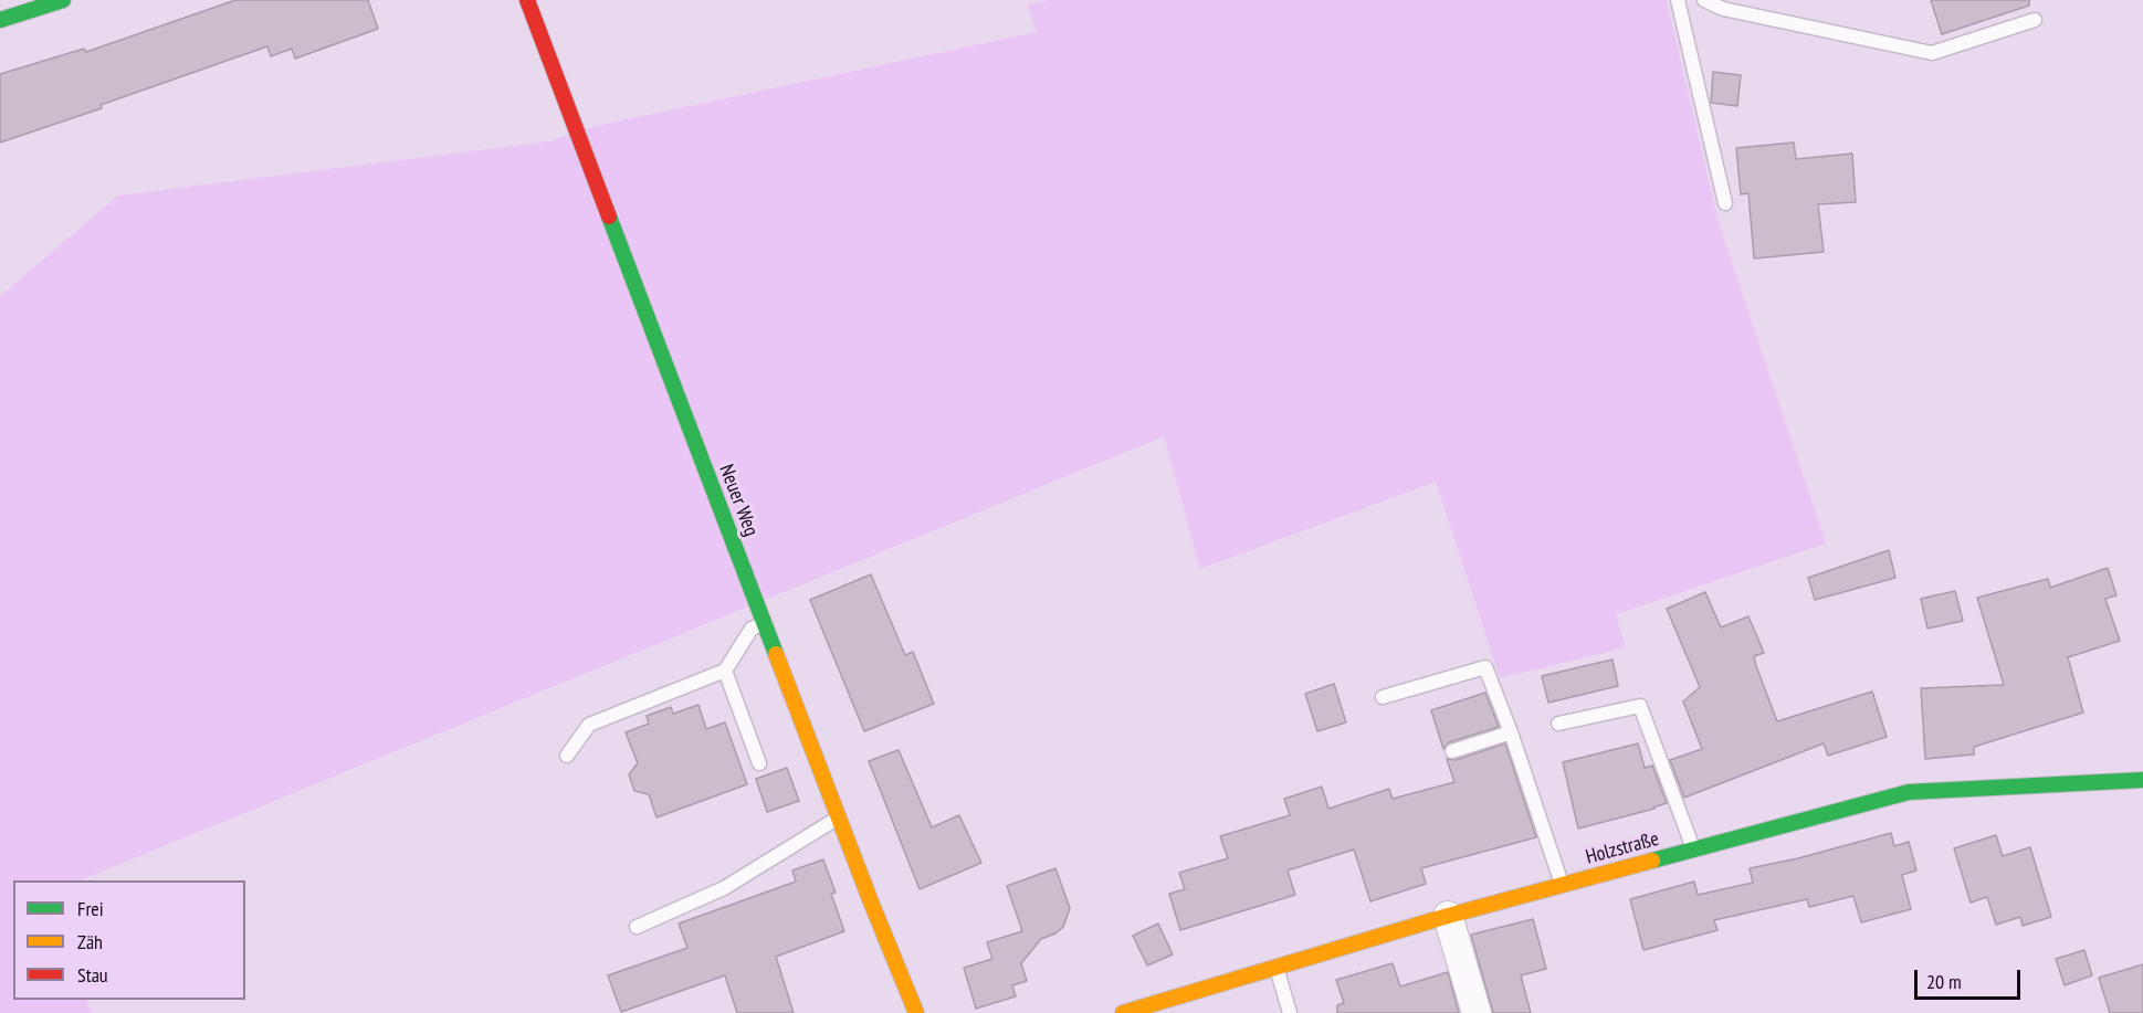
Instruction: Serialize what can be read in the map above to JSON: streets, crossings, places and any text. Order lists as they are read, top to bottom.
{
  "streets": {
    "street": ["Neuer Weg", "Holzstraße"]
  },
  "legend": ["Frei", "Zäh", "Stau"],
  "scale_bar": "20 m"
}
